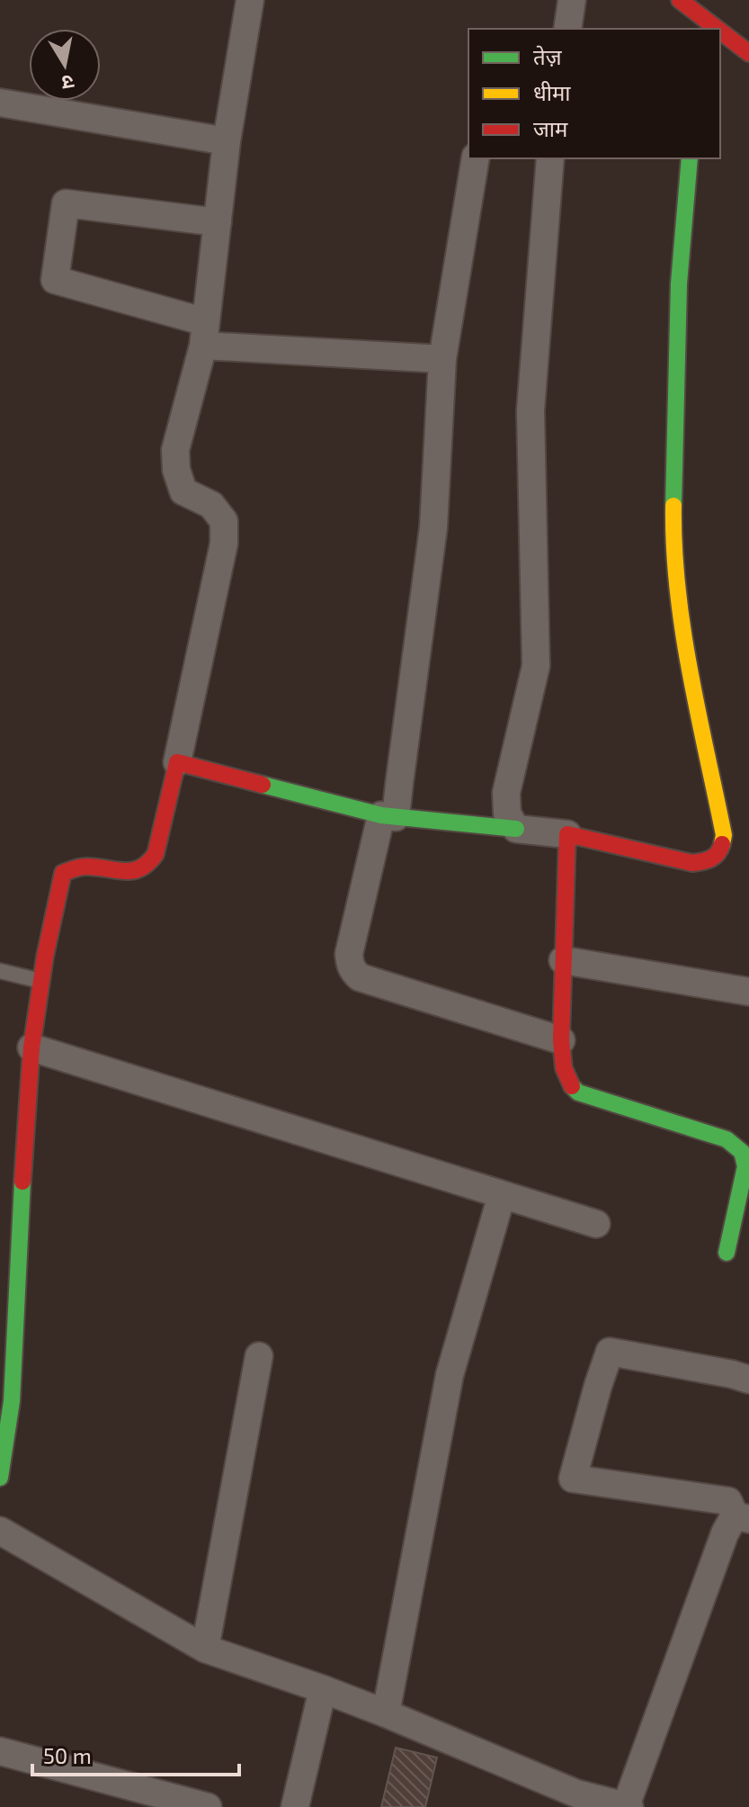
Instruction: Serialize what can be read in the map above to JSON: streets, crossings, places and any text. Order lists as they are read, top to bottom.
{
  "legend": ["तेज़", "धीमा", "जाम"],
  "scale_bar": "50 m",
  "north": "bottom"
}
